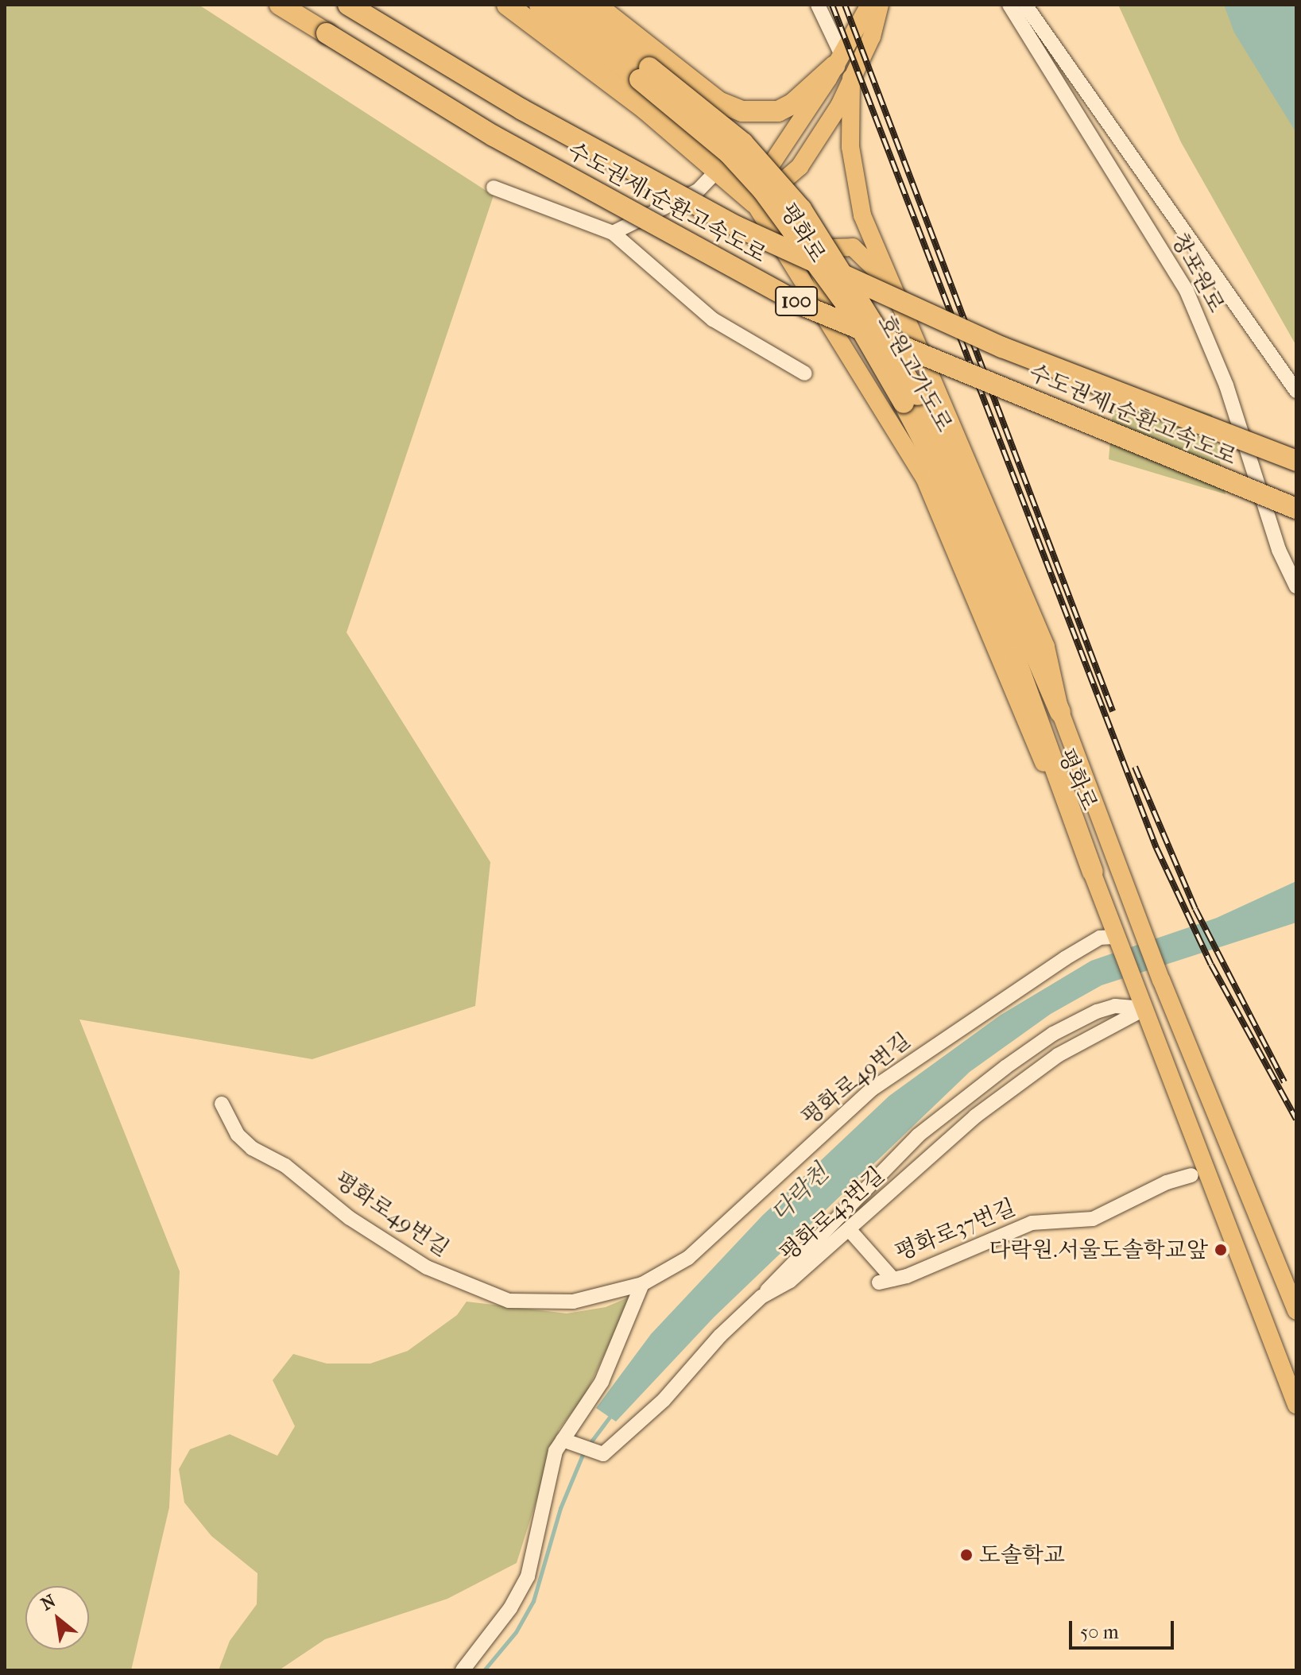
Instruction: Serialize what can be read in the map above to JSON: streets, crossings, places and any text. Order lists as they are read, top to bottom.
{
  "streets": {
    "highway": ["수도권제1순환고속도로", "100", "호원고가도로"],
    "main road": ["평화로"],
    "street": [
      "창포원로",
      "평화로49번길",
      "평화로43번길",
      "평화로37번길"
    ]
  },
  "crossings": [
    ["평화로", "호원고가도로"],
    ["평화로", "평화로49번길"],
    ["평화로", "평화로43번길"],
    ["평화로43번길", "평화로37번길"]
  ],
  "water": ["다락천"],
  "places": ["다락원.서울도솔학교앞", "도솔학교"],
  "scale_bar": "50 m",
  "north": "top left"
}
